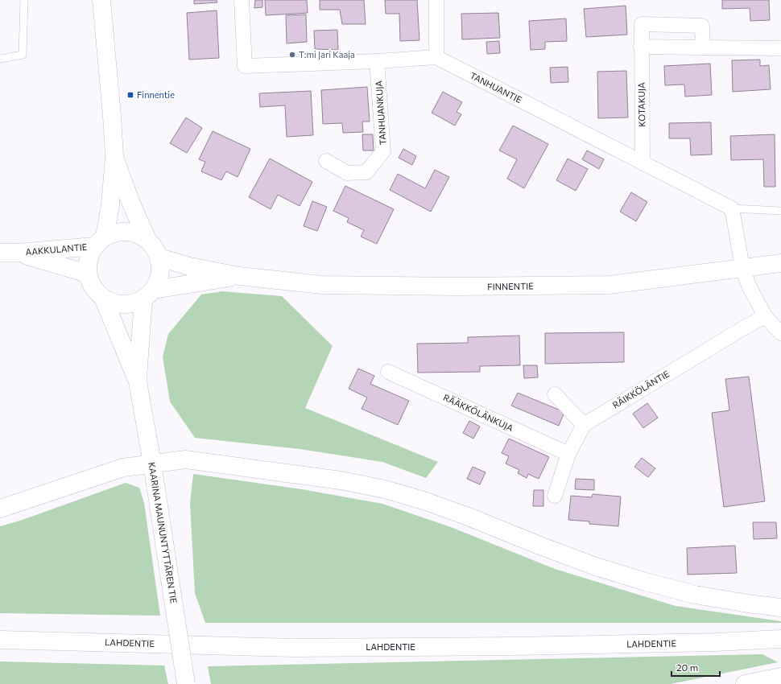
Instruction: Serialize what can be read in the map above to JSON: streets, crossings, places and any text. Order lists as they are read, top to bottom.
{
  "streets": {
    "main road": [
      "AAKKULANTIE",
      "FINNENTIE",
      "KAARINA MAUNUNTYTTÄREN TIE",
      "LAHDENTIE"
    ],
    "street": [
      "TANHUANTIE",
      "KOTAKUJA",
      "TANHUANKUJA",
      "RÄIKKÖLÄNTIE",
      "RÄÄKKÖLÄNKUJA"
    ]
  },
  "crossings": [
    ["TANHUANTIE", "KOTAKUJA"],
    ["AAKKULANTIE", "FINNENTIE"],
    ["AAKKULANTIE", "KAARINA MAUNUNTYTTÄREN TIE"],
    ["FINNENTIE", "KAARINA MAUNUNTYTTÄREN TIE"]
  ],
  "places": {
    "other": ["T:mi Jari Kaaja"],
    "transit": ["Finnentie"]
  },
  "scale_bar": "20 m"
}
